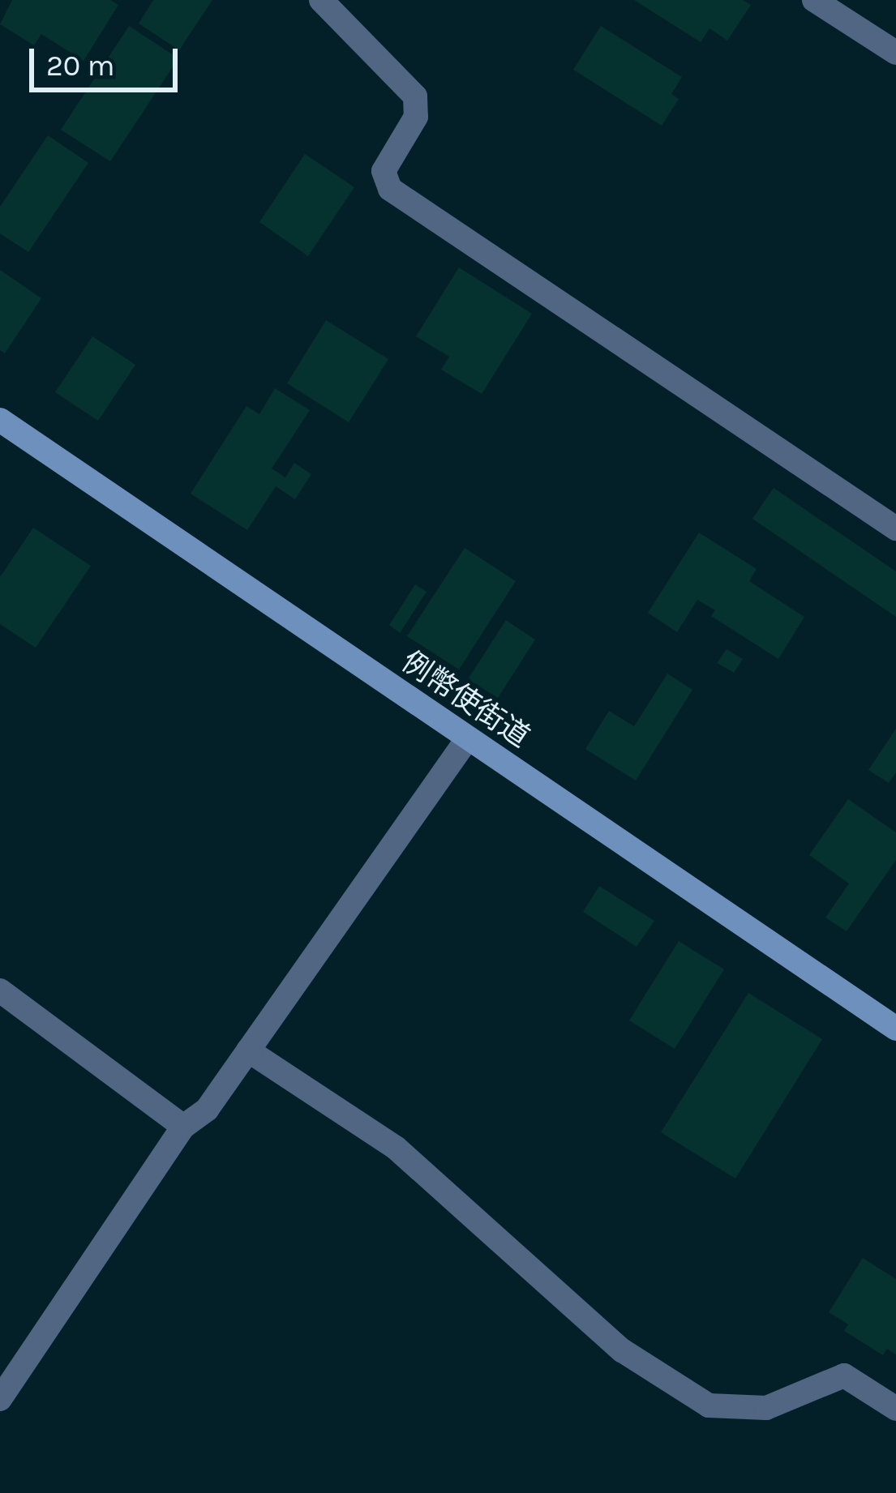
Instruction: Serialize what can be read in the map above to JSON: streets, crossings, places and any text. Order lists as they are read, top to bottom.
{
  "streets": {
    "main road": ["例幣使街道"]
  },
  "scale_bar": "20 m"
}
